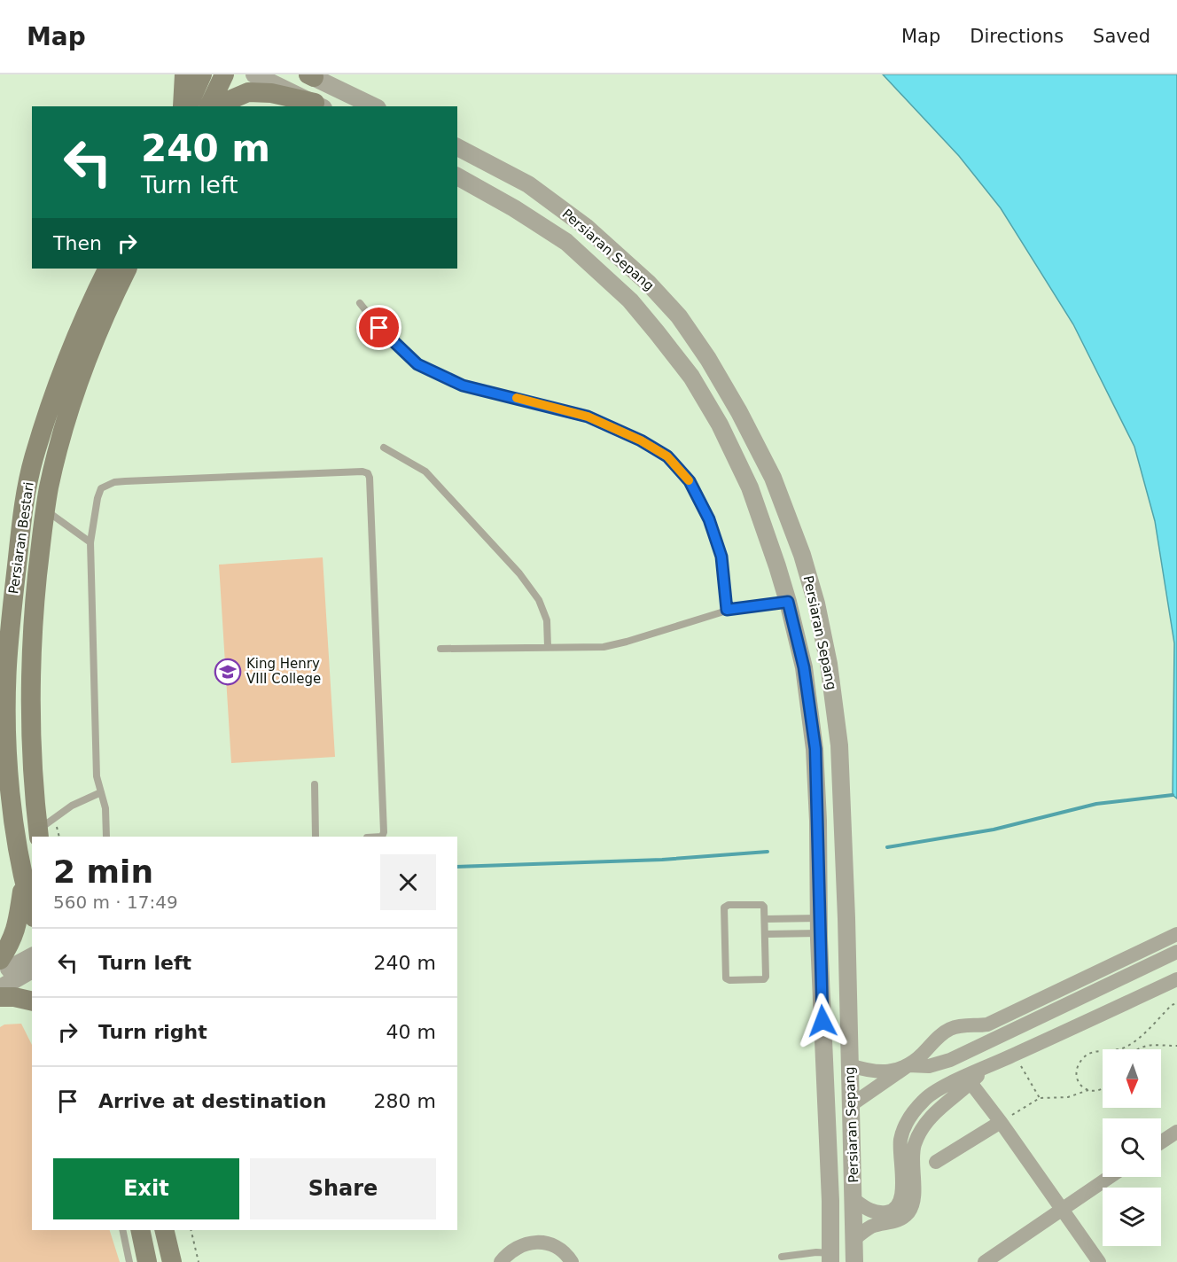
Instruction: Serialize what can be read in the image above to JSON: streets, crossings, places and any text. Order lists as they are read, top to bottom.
{
  "streets": {
    "main road": ["Persiaran Bestari"],
    "street": ["Persiaran Sepang"]
  },
  "places": {
    "school or university": ["King Henry VIII College"]
  },
  "north": "bottom",
  "page": {
    "header": "Map",
    "nav": ["Map", "Directions", "Saved"],
    "turn": ["240 m", "Turn left"],
    "then": "Then",
    "heading": ["2 min", "560 m · 17:49"],
    "list": [
      {
        "name": "Turn left",
        "value": "240 m"
      },
      {
        "name": "Turn right",
        "value": "40 m"
      },
      {
        "name": "Arrive at destination",
        "value": "280 m"
      }
    ],
    "buttons": ["Exit", "Share"]
  }
}
